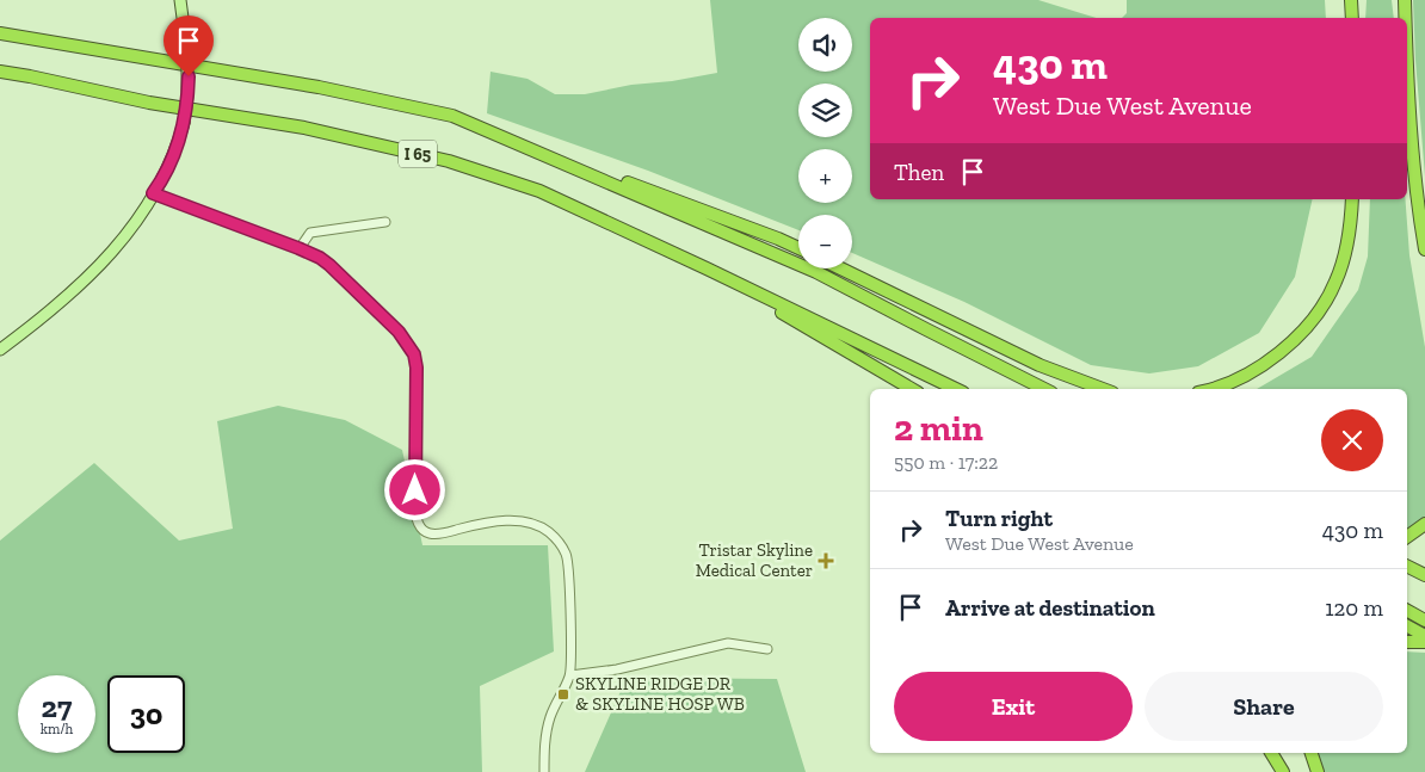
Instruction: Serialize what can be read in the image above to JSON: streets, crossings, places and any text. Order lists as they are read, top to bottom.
{
  "streets": {
    "highway": ["I 65"]
  },
  "places": {
    "health": ["Tristar Skyline Medical Center"],
    "transit": ["SKYLINE RIDGE DR & SKYLINE HOSP WB"]
  },
  "page": {
    "map_buttons": ["+", "−"],
    "turn": ["430 m", "West Due West Avenue"],
    "then": "Then",
    "heading": ["2 min", "550 m · 17:22"],
    "list": [
      {
        "name": "Turn right",
        "note": "West Due West Avenue",
        "value": "430 m"
      },
      {
        "name": "Arrive at destination",
        "value": "120 m"
      }
    ],
    "buttons": ["Exit", "Share"],
    "speed": "27 km/h",
    "limit": "30"
  }
}
